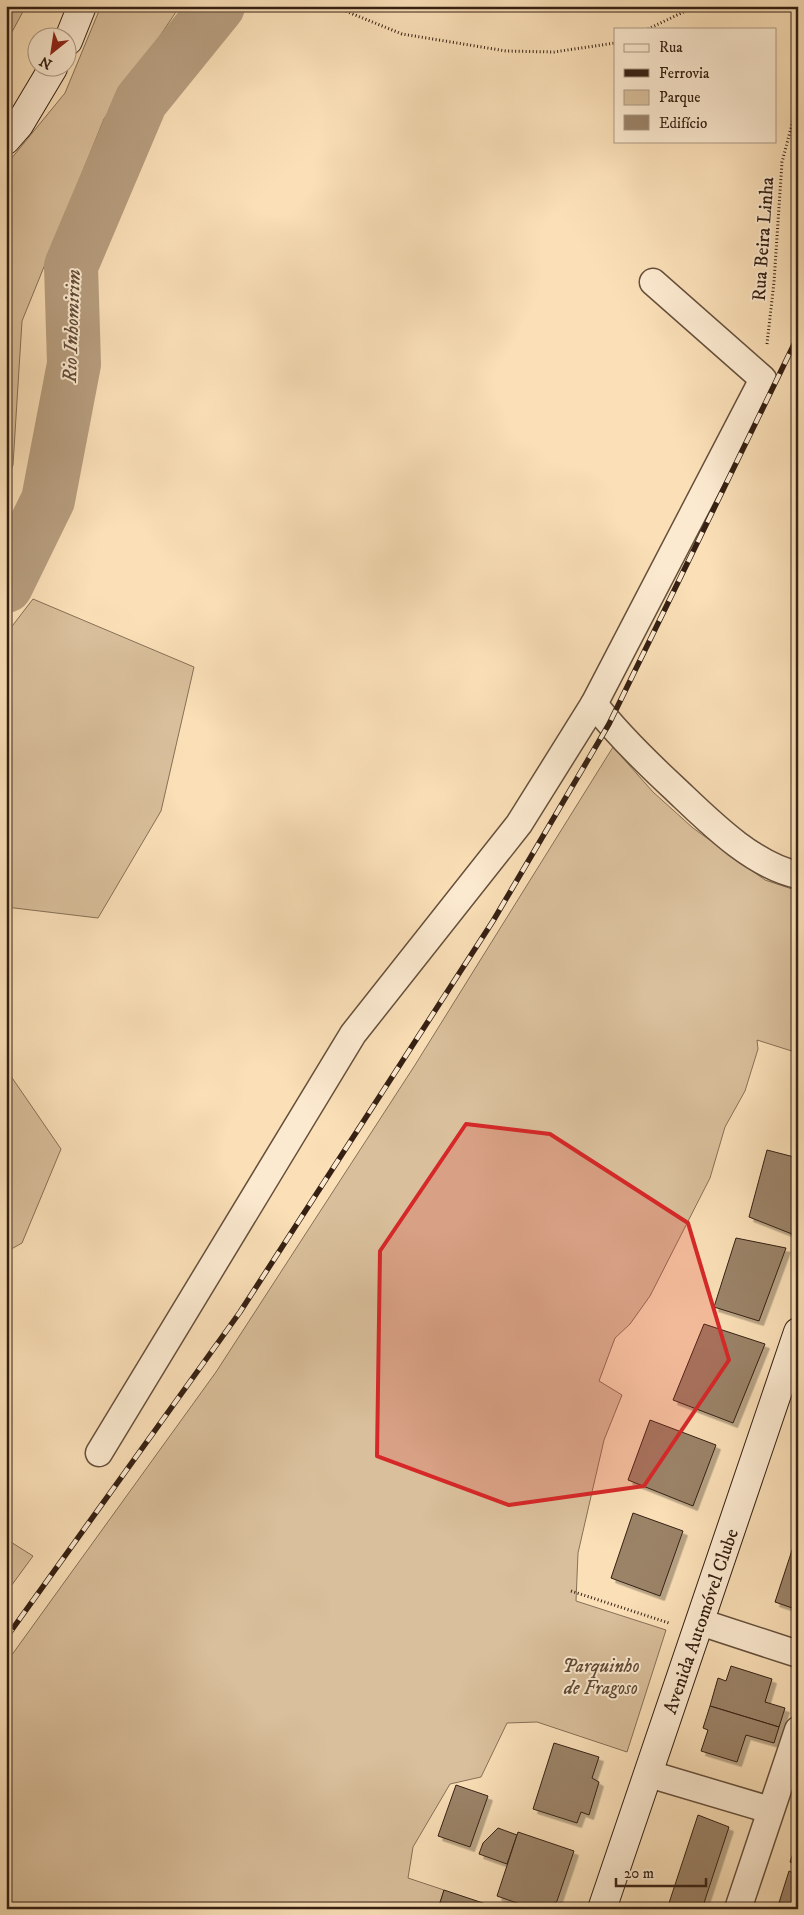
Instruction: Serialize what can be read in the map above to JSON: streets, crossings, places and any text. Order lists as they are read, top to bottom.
{
  "streets": {
    "main road": ["Avenida Automóvel Clube"],
    "path": ["Rua Beira Linha"]
  },
  "water": ["Rio Inhomirim"],
  "parks": ["Parquinho de Fragoso"],
  "legend": [
    "Rua",
    "Ferrovia",
    "Parque",
    "Edifício"
  ],
  "scale_bar": "20 m",
  "north": "bottom left"
}
